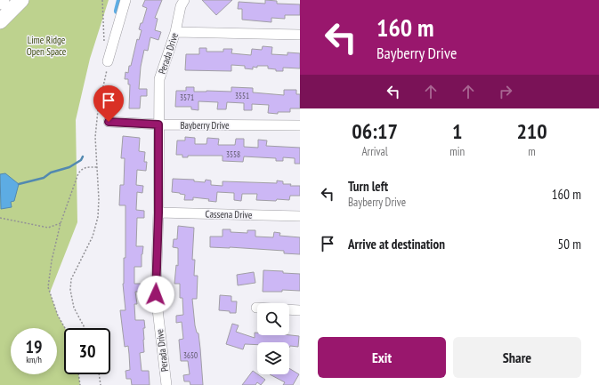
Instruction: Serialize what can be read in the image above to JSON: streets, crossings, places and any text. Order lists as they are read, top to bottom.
{
  "streets": {
    "street": ["Perada Drive", "Bayberry Drive", "Cassena Drive"]
  },
  "crossings": [
    ["Perada Drive", "Bayberry Drive"],
    ["Perada Drive", "Cassena Drive"]
  ],
  "parks": ["Lime Ridge Open Space"],
  "house_numbers": [
    "3551",
    "3571",
    "3558",
    "3650"
  ],
  "page": {
    "turn": ["160 m", "Bayberry Drive"],
    "eta": [
      "06:17",
      "Arrival",
      "1",
      "min",
      "210",
      "m"
    ],
    "list": [
      {
        "name": "Turn left",
        "note": "Bayberry Drive",
        "value": "160 m"
      },
      {
        "name": "Arrive at destination",
        "value": "50 m"
      }
    ],
    "speed": "19 km/h",
    "limit": "30",
    "buttons": ["Exit", "Share"]
  }
}
